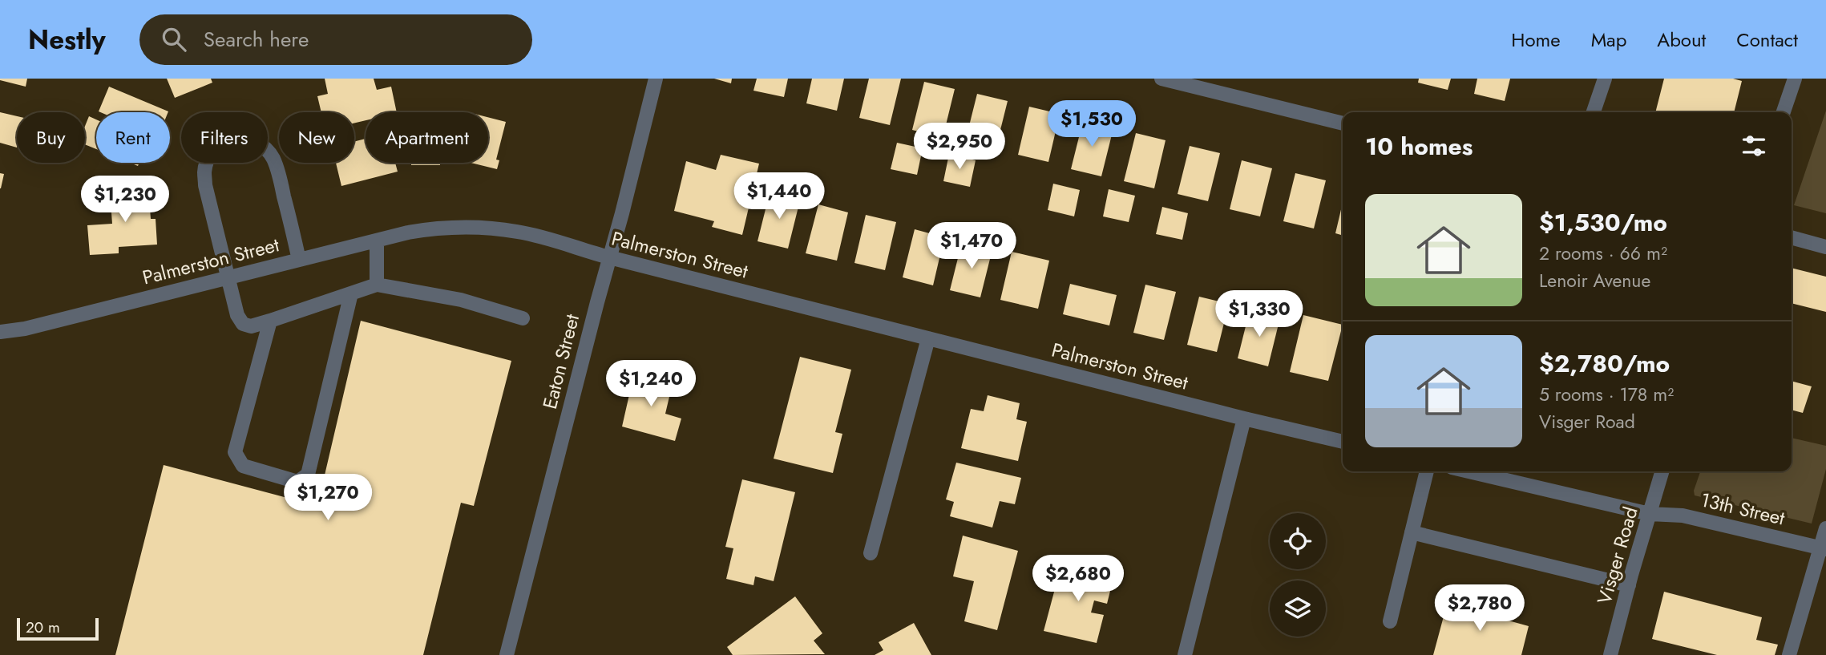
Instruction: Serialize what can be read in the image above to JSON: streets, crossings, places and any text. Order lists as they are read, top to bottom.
{
  "streets": {
    "street": [
      "Palmerston Street",
      "Eaton Street",
      "13th Street",
      "Visger Road"
    ]
  },
  "crossings": [
    ["Palmerston Street", "Eaton Street"],
    ["13th Street", "Visger Road"]
  ],
  "scale_bar": "20 m",
  "page": {
    "header": "Nestly",
    "search": "Search here",
    "nav": [
      "Home",
      "Map",
      "About",
      "Contact"
    ],
    "price": [
      "$1,530",
      "$2,950",
      "$1,440",
      "$1,230",
      "$1,470",
      "$1,330",
      "$1,240",
      "$1,270",
      "$2,680",
      "$2,780"
    ],
    "chip": [
      "Buy",
      "Rent",
      "Filters",
      "New",
      "Apartment"
    ],
    "heading": "10 homes",
    "list": [
      {
        "name": "$1,530/mo",
        "note": "2 rooms · 66 m² · Lenoir Avenue"
      },
      {
        "name": "$2,780/mo",
        "note": "5 rooms · 178 m² · Visger Road"
      }
    ],
    "scale": "20 m"
  }
}
